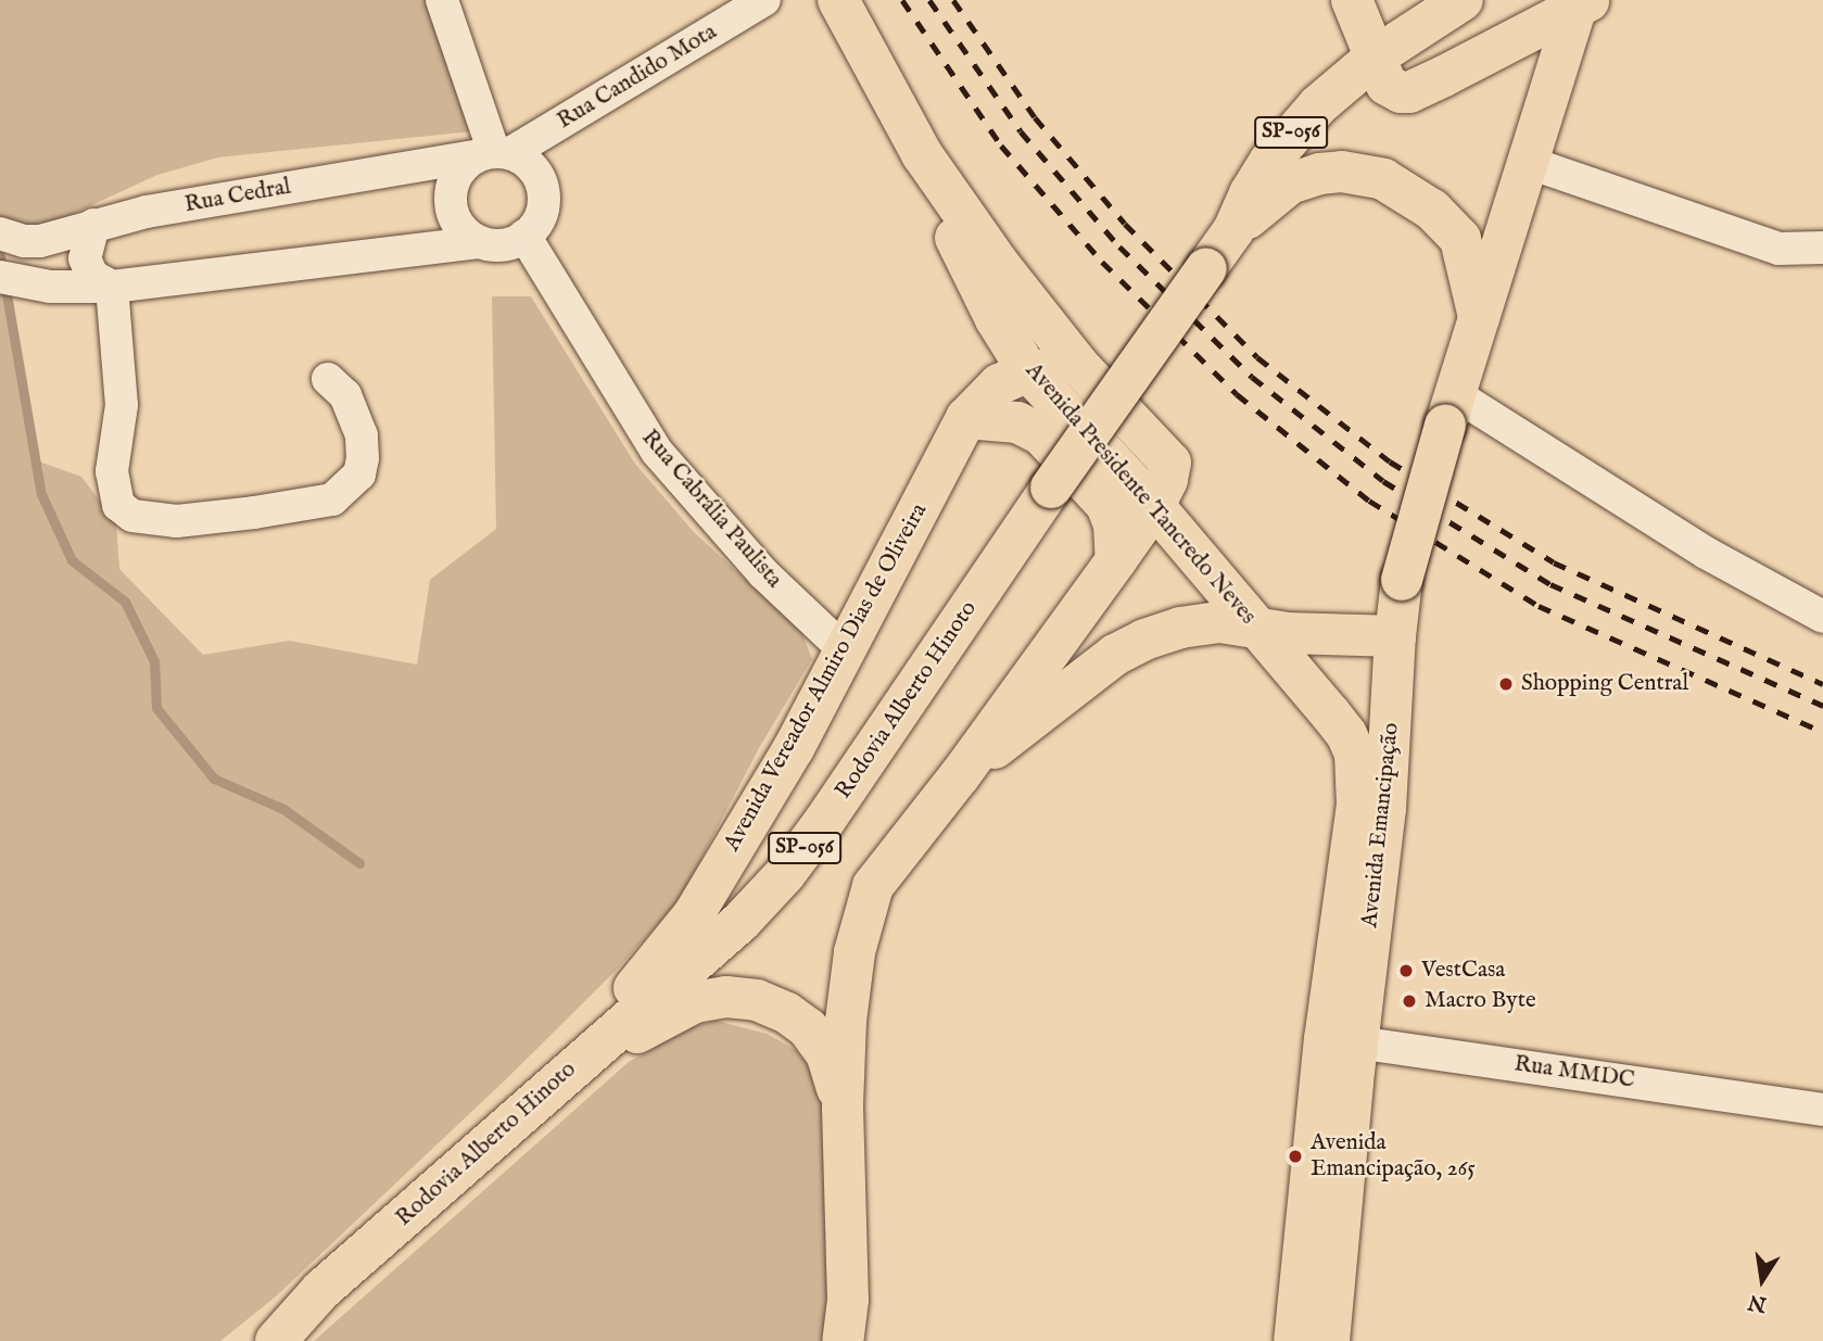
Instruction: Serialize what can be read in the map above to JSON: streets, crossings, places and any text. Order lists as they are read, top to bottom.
{
  "streets": {
    "main road": [
      "SP-056",
      "Avenida Presidente Tancredo Neves",
      "Avenida Vereador Almiro Dias de Oliveira",
      "Rodovia Alberto Hinoto",
      "Avenida Emancipação"
    ],
    "street": [
      "Rua Candido Mota",
      "Rua Cedral",
      "Rua Cabrália Paulista",
      "Rua MMDC"
    ]
  },
  "crossings": [
    ["Rua Candido Mota", "Rua Cedral"],
    ["Rua Candido Mota", "Rua Cabrália Paulista"],
    ["Rua Cedral", "Rua Cabrália Paulista"],
    ["Avenida Presidente Tancredo Neves", "Avenida Vereador Almiro Dias de Oliveira"],
    ["Avenida Presidente Tancredo Neves", "Avenida Emancipação"],
    ["Rua Cabrália Paulista", "Avenida Vereador Almiro Dias de Oliveira"],
    ["Avenida Vereador Almiro Dias de Oliveira", "Rodovia Alberto Hinoto"],
    ["Avenida Emancipação", "Rua MMDC"]
  ],
  "places": [
    "Shopping Central",
    "VestCasa",
    "Macro Byte",
    "Avenida Emancipação, 265"
  ],
  "north": "bottom"
}
